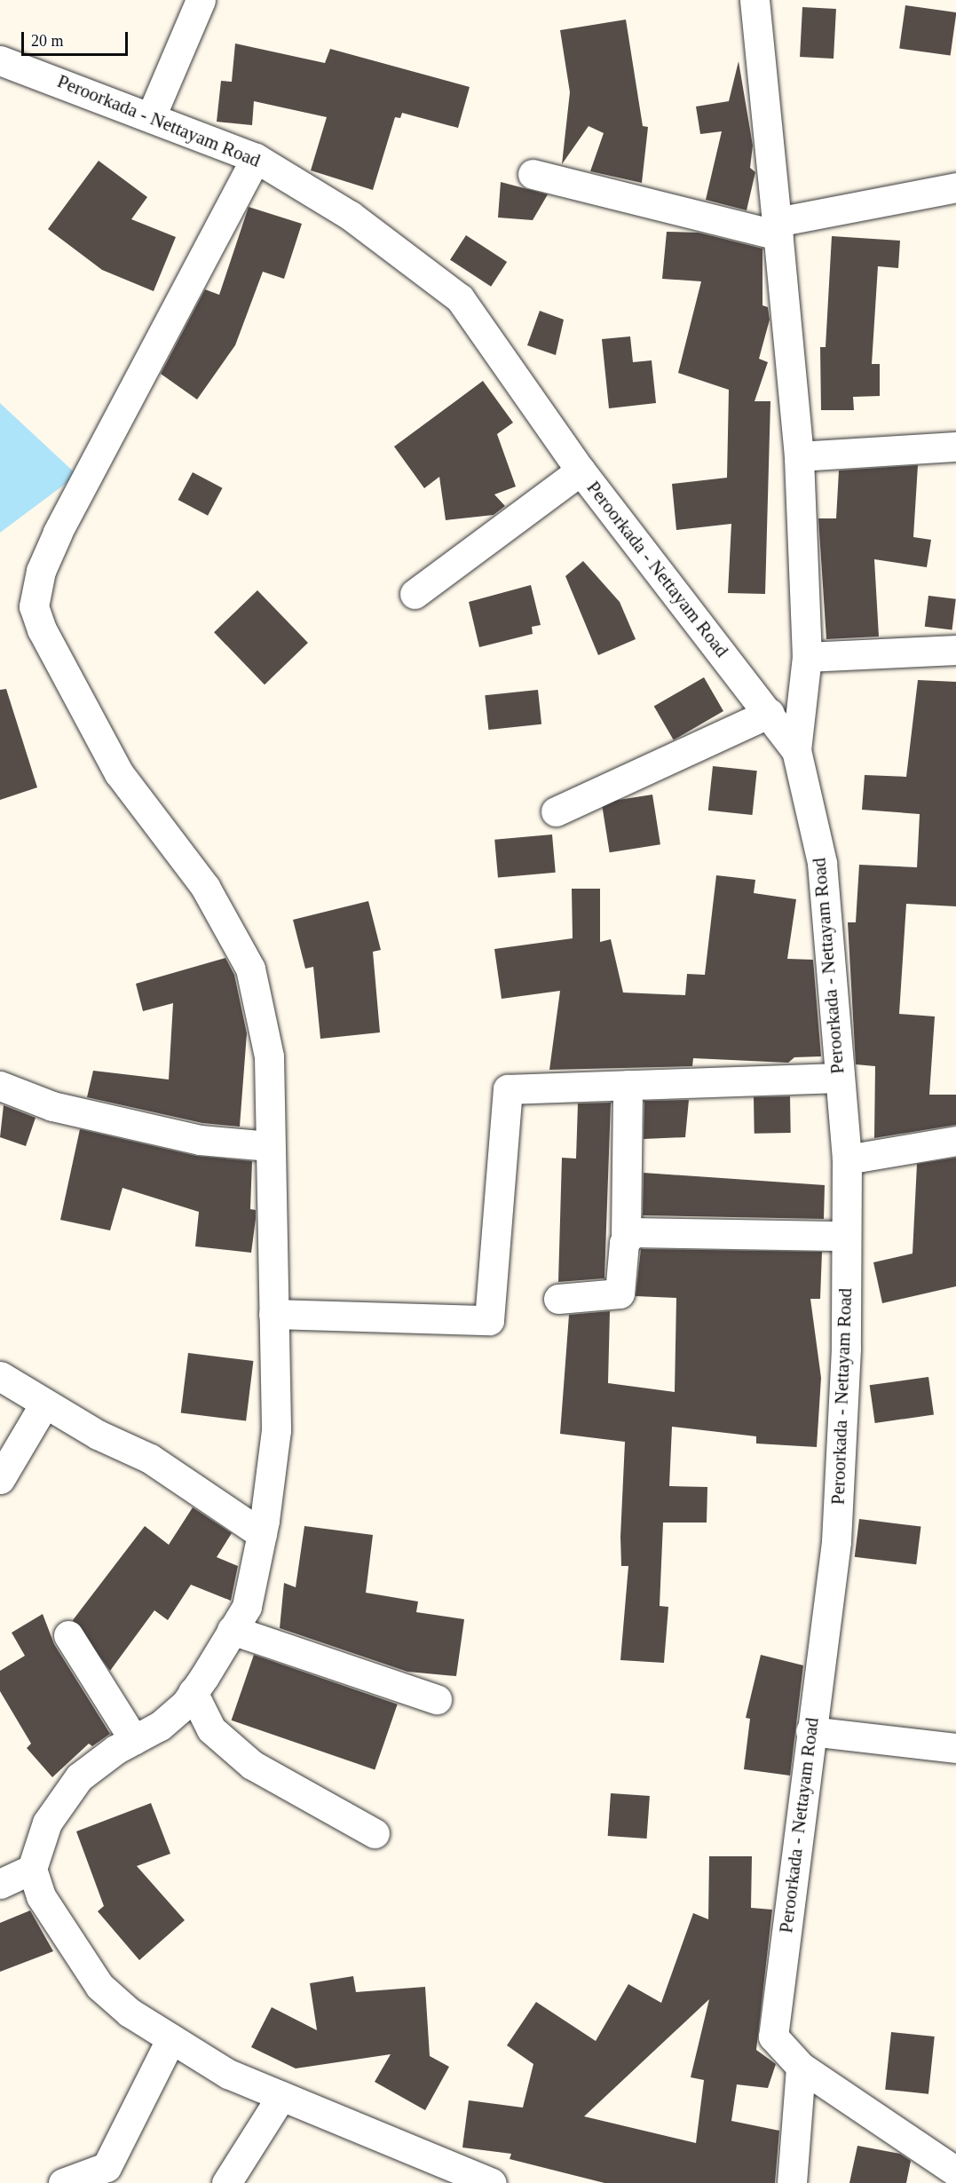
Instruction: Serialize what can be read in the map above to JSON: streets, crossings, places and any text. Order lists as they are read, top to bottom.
{
  "streets": {
    "street": ["Peroorkada - Nettayam Road"]
  },
  "scale_bar": "20 m"
}
